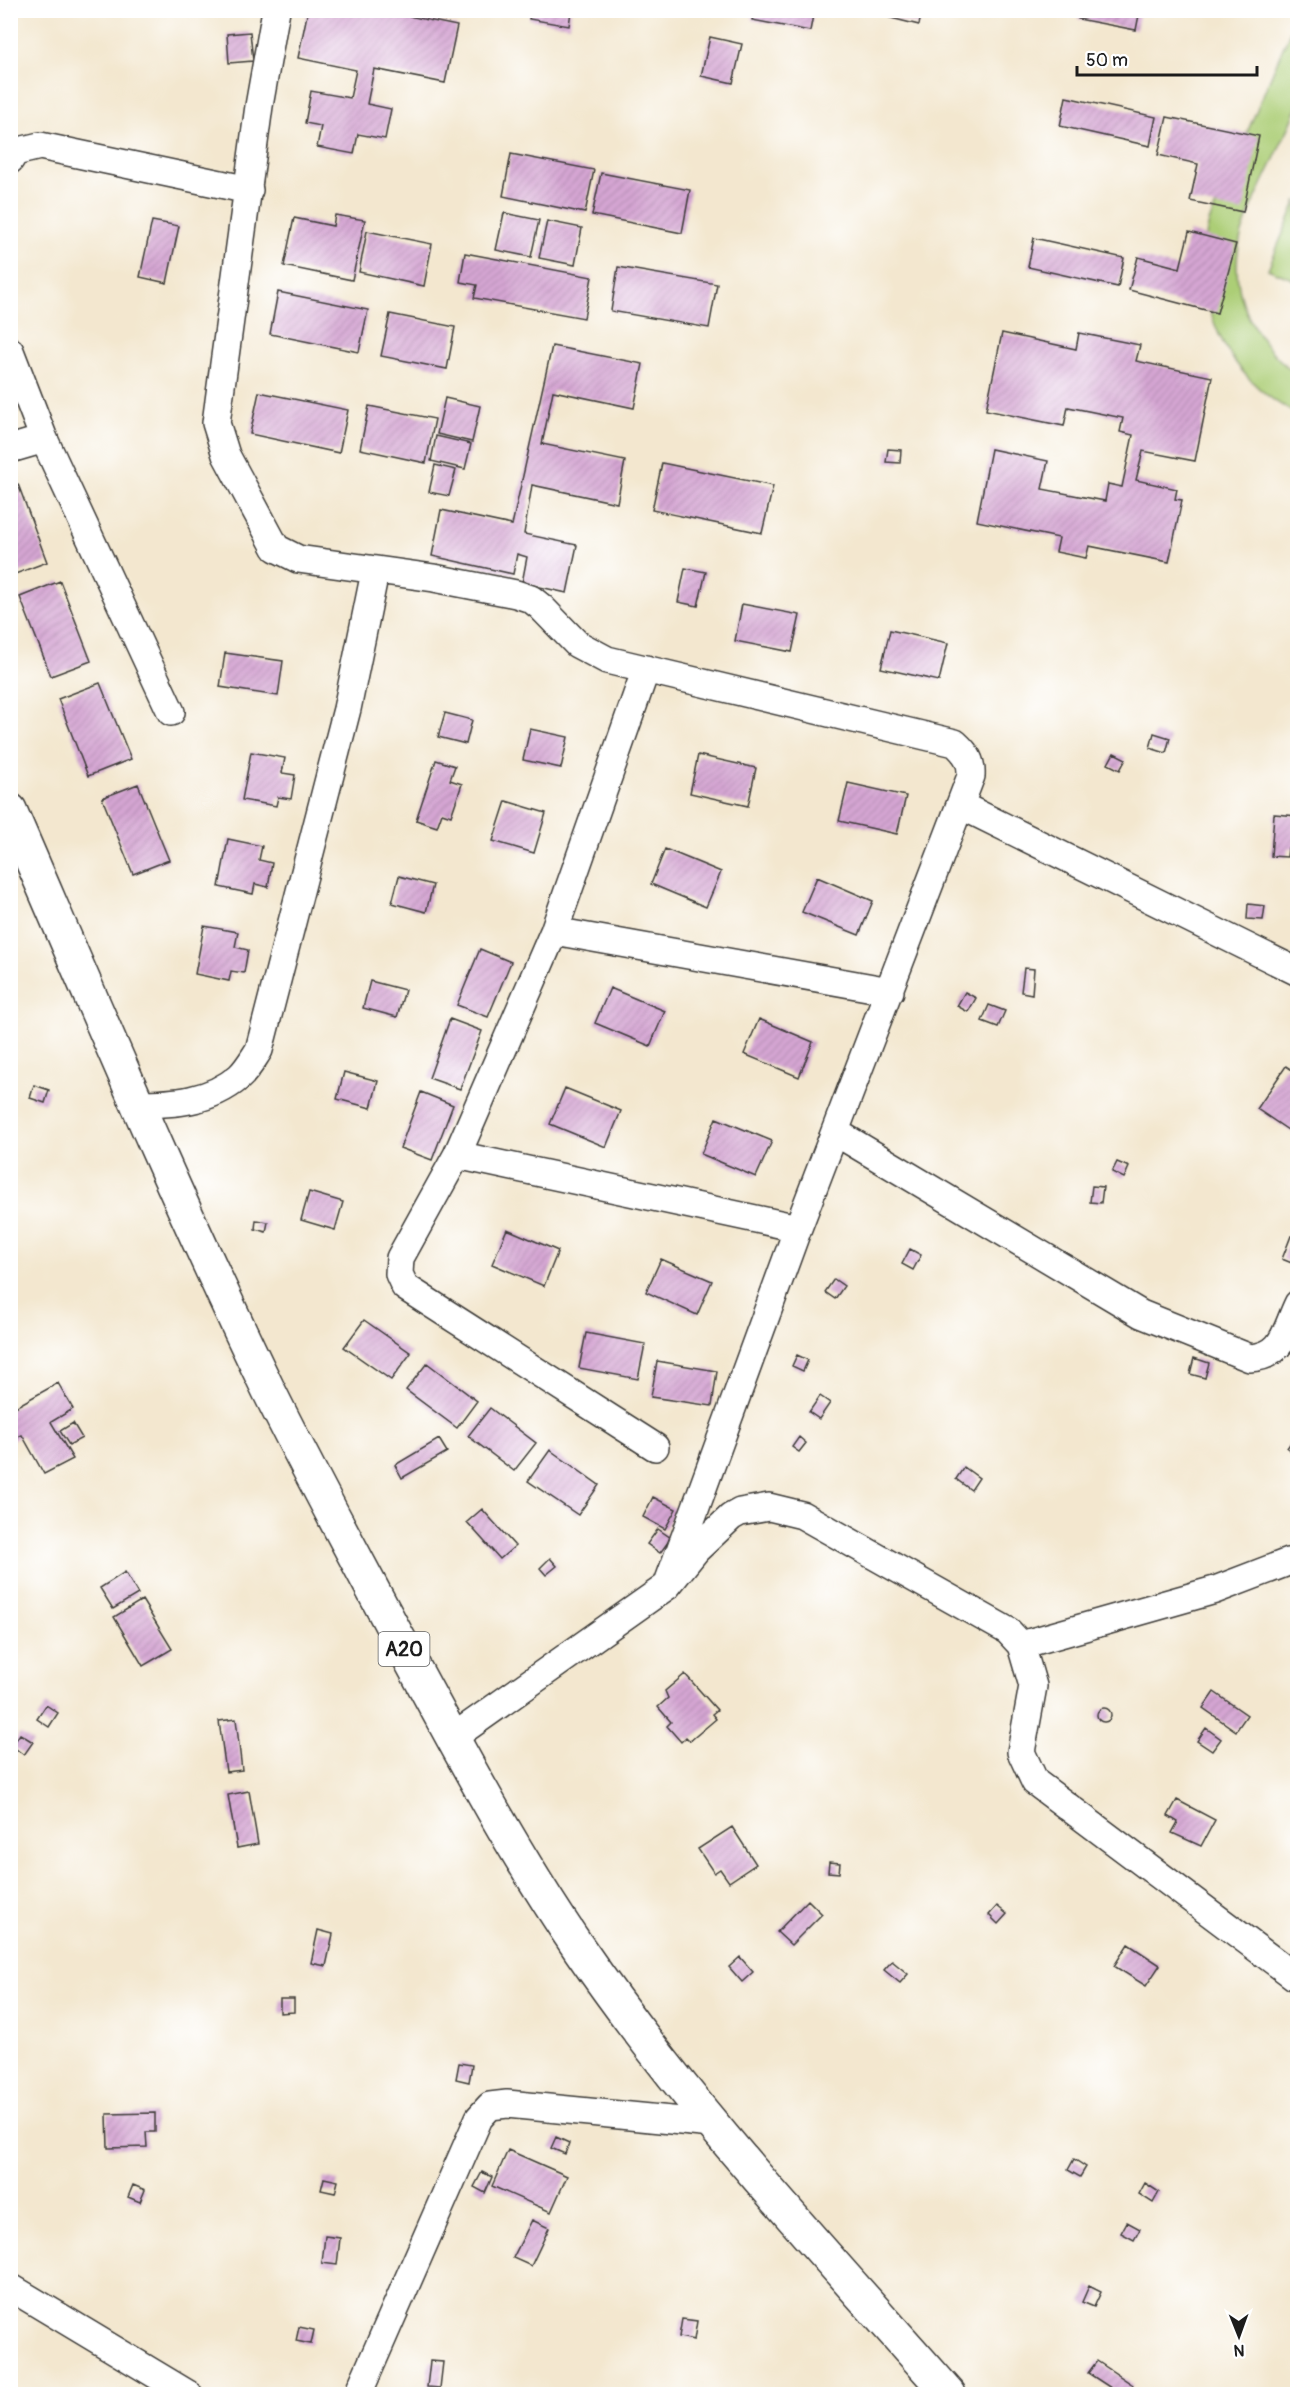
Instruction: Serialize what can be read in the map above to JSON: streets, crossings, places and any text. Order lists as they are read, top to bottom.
{
  "streets": {
    "main road": ["A20"]
  },
  "scale_bar": "50 m",
  "north": "bottom"
}
